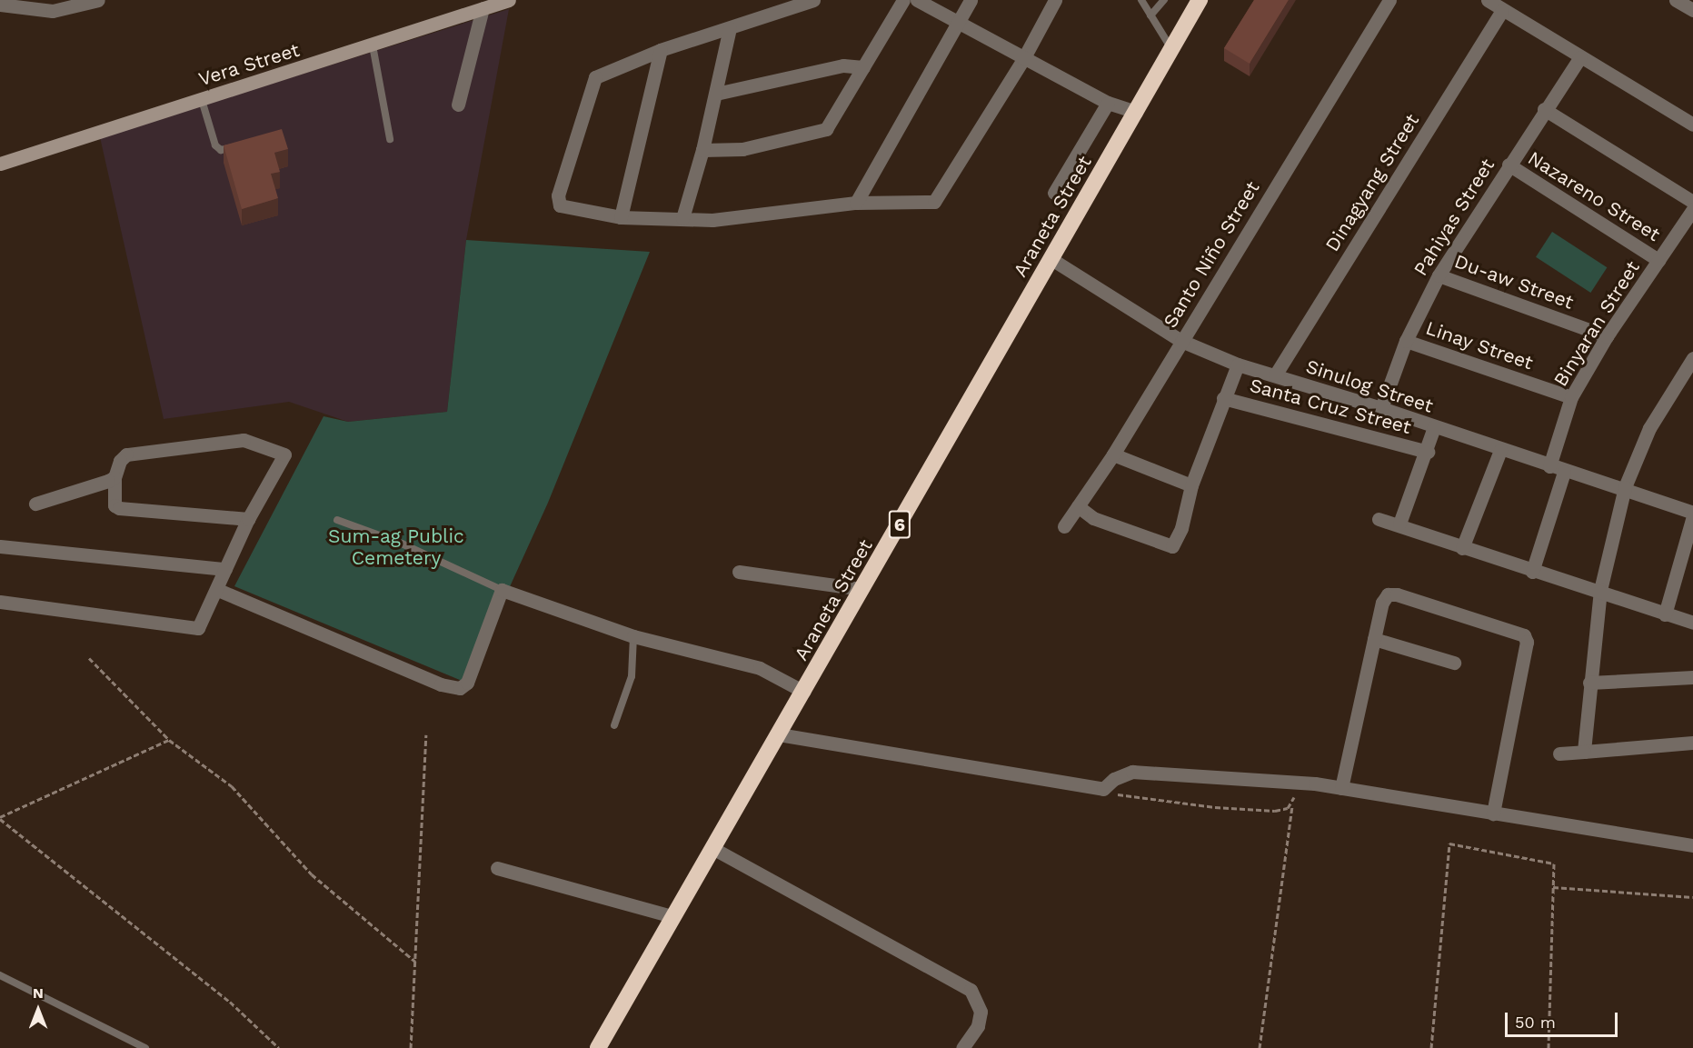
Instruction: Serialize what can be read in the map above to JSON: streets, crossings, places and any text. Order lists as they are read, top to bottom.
{
  "streets": {
    "highway": ["Araneta Street", "6"],
    "street": [
      "Vera Street",
      "Dinagyang Street",
      "Nazareno Street",
      "Pahiyas Street",
      "Santo Niño Street",
      "Du-aw Street",
      "Binyaran Street",
      "Linay Street",
      "Sinulog Street",
      "Santa Cruz Street"
    ]
  },
  "crossings": [
    ["Dinagyang Street", "Sinulog Street"],
    ["Nazareno Street", "Pahiyas Street"],
    ["Nazareno Street", "Binyaran Street"],
    ["Araneta Street", "Sinulog Street"],
    ["Pahiyas Street", "Du-aw Street"],
    ["Pahiyas Street", "Linay Street"],
    ["Pahiyas Street", "Sinulog Street"],
    ["Santo Niño Street", "Sinulog Street"],
    ["Du-aw Street", "Binyaran Street"],
    ["Binyaran Street", "Linay Street"],
    ["Binyaran Street", "Sinulog Street"]
  ],
  "parks": ["Sum-ag Public Cemetery"],
  "scale_bar": "50 m",
  "north": "top"
}
